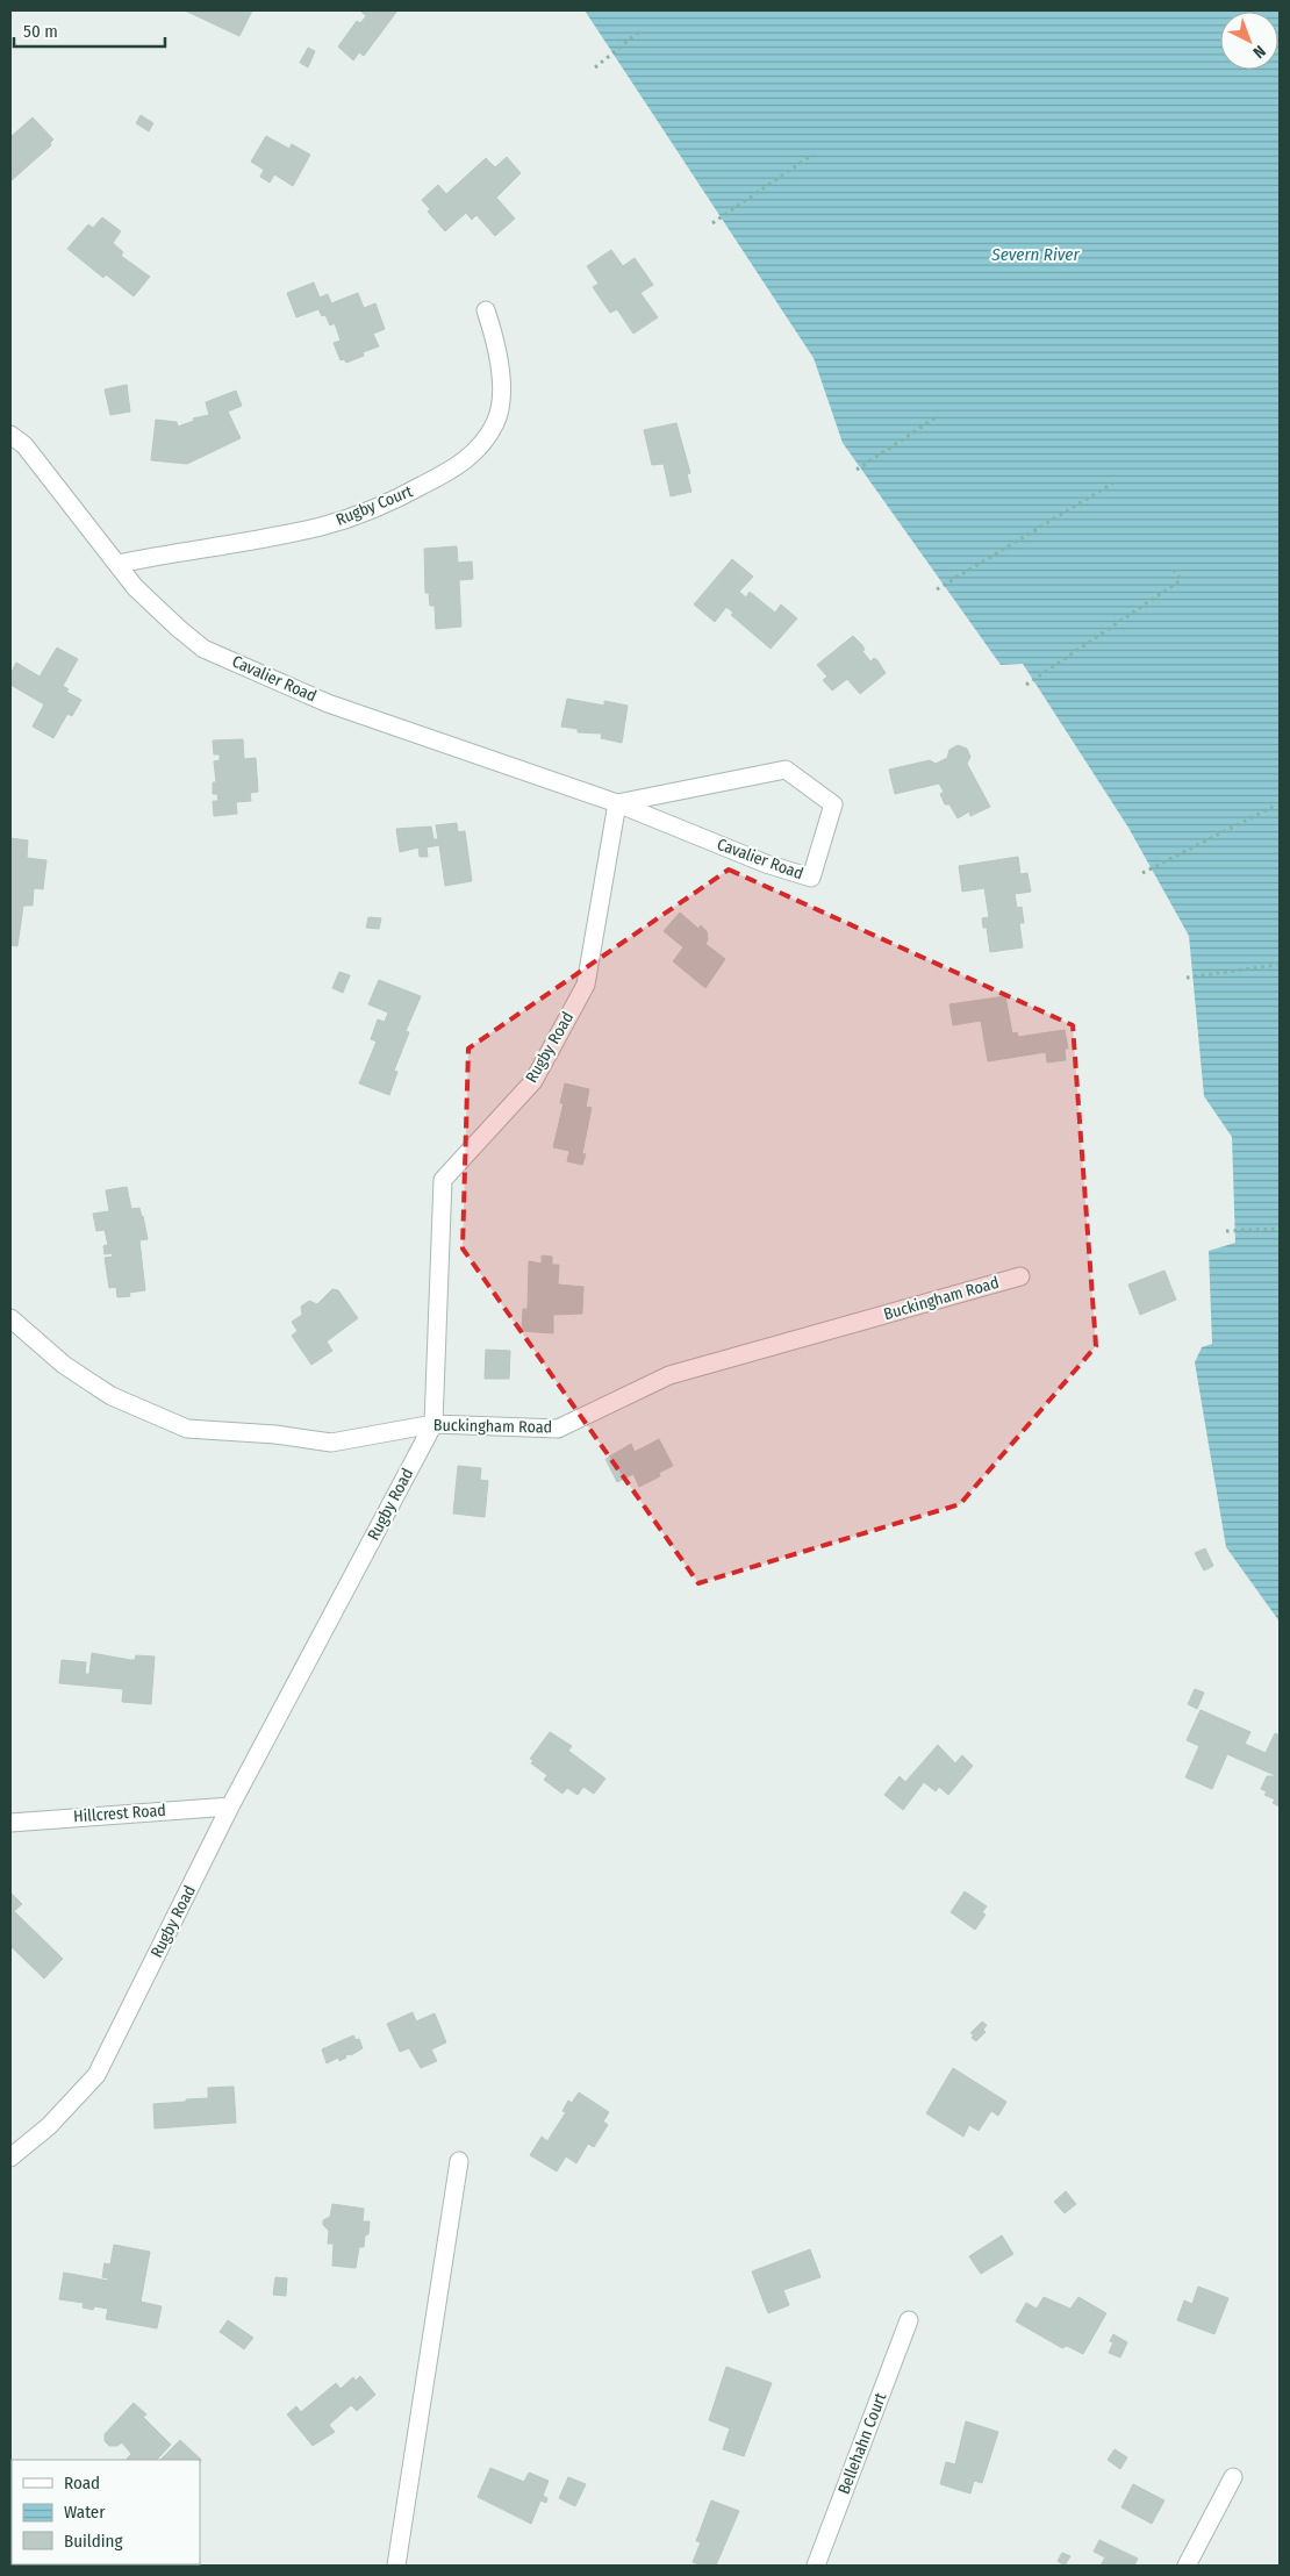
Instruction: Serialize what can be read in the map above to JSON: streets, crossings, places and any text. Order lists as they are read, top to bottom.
{
  "streets": {
    "street": [
      "Rugby Court",
      "Cavalier Road",
      "Rugby Road",
      "Buckingham Road",
      "Hillcrest Road",
      "Bellehahn Court"
    ]
  },
  "crossings": [
    ["Rugby Court", "Cavalier Road"],
    ["Cavalier Road", "Rugby Road"],
    ["Rugby Road", "Buckingham Road"],
    ["Rugby Road", "Hillcrest Road"]
  ],
  "water": ["Severn River"],
  "legend": ["Road", "Water", "Building"],
  "scale_bar": "50 m",
  "north": "bottom right"
}
